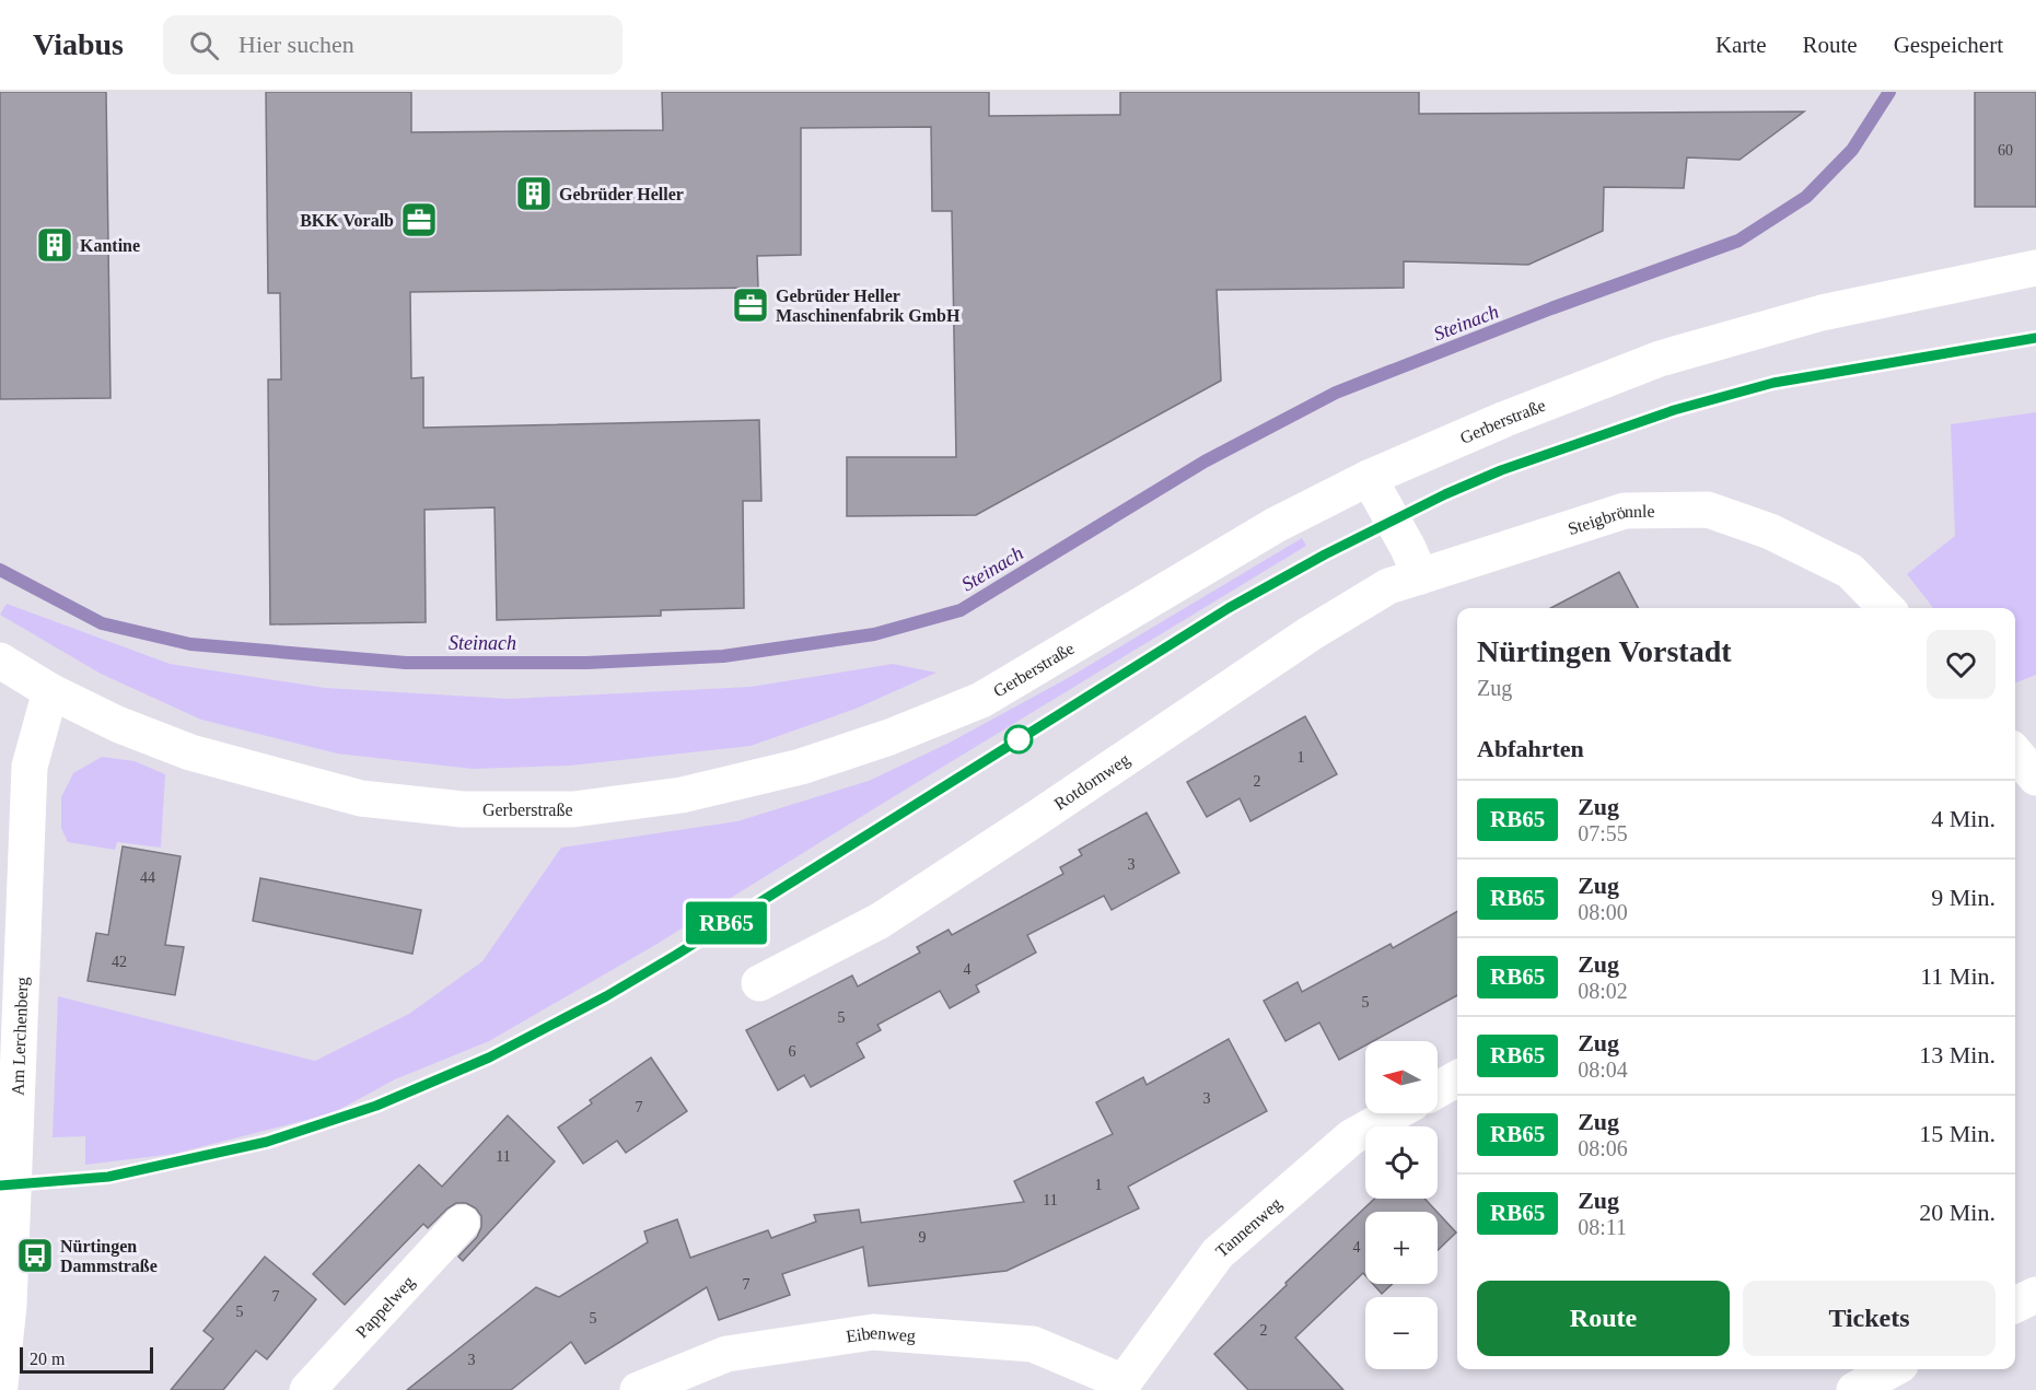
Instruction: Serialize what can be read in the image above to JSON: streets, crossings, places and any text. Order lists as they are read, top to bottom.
{
  "streets": {
    "street": [
      "Gerberstraße",
      "Steigbrönnle",
      "Rotdornweg",
      "Am Lerchenberg",
      "Tannenweg",
      "Pappelweg",
      "Eibenweg"
    ]
  },
  "crossings": [
    ["Gerberstraße", "Am Lerchenberg"],
    ["Steigbrönnle", "Rotdornweg"],
    ["Tannenweg", "Eibenweg"]
  ],
  "water": ["Steinach"],
  "places": {
    "building": ["Gebrüder Heller", "Kantine"],
    "office": ["BKK Voralb", "Gebrüder Heller Maschinenfabrik GmbH"],
    "bus stop": ["Nürtingen Dammstraße"]
  },
  "house_numbers": [
    "60",
    "1",
    "2",
    "3",
    "44",
    "42",
    "4",
    "5",
    "5",
    "6",
    "3",
    "7",
    "11",
    "1",
    "11",
    "9",
    "4",
    "7",
    "7",
    "5",
    "5",
    "2",
    "3"
  ],
  "scale_bar": "20 m",
  "north": "left",
  "page": {
    "header": "Viabus",
    "search": "Hier suchen",
    "nav": ["Karte", "Route", "Gespeichert"],
    "on_map": "RB65",
    "heading": [
      ["Nürtingen Vorstadt", "Zug"],
      "Abfahrten"
    ],
    "list": [
      {
        "mark": "RB65",
        "name": "Zug",
        "note": "07:55",
        "value": "4 Min."
      },
      {
        "mark": "RB65",
        "name": "Zug",
        "note": "08:00",
        "value": "9 Min."
      },
      {
        "mark": "RB65",
        "name": "Zug",
        "note": "08:02",
        "value": "11 Min."
      },
      {
        "mark": "RB65",
        "name": "Zug",
        "note": "08:04",
        "value": "13 Min."
      },
      {
        "mark": "RB65",
        "name": "Zug",
        "note": "08:06",
        "value": "15 Min."
      },
      {
        "mark": "RB65",
        "name": "Zug",
        "note": "08:11",
        "value": "20 Min."
      }
    ],
    "map_buttons": ["+", "−"],
    "buttons": ["Route", "Tickets"],
    "scale": "20 m"
  }
}
